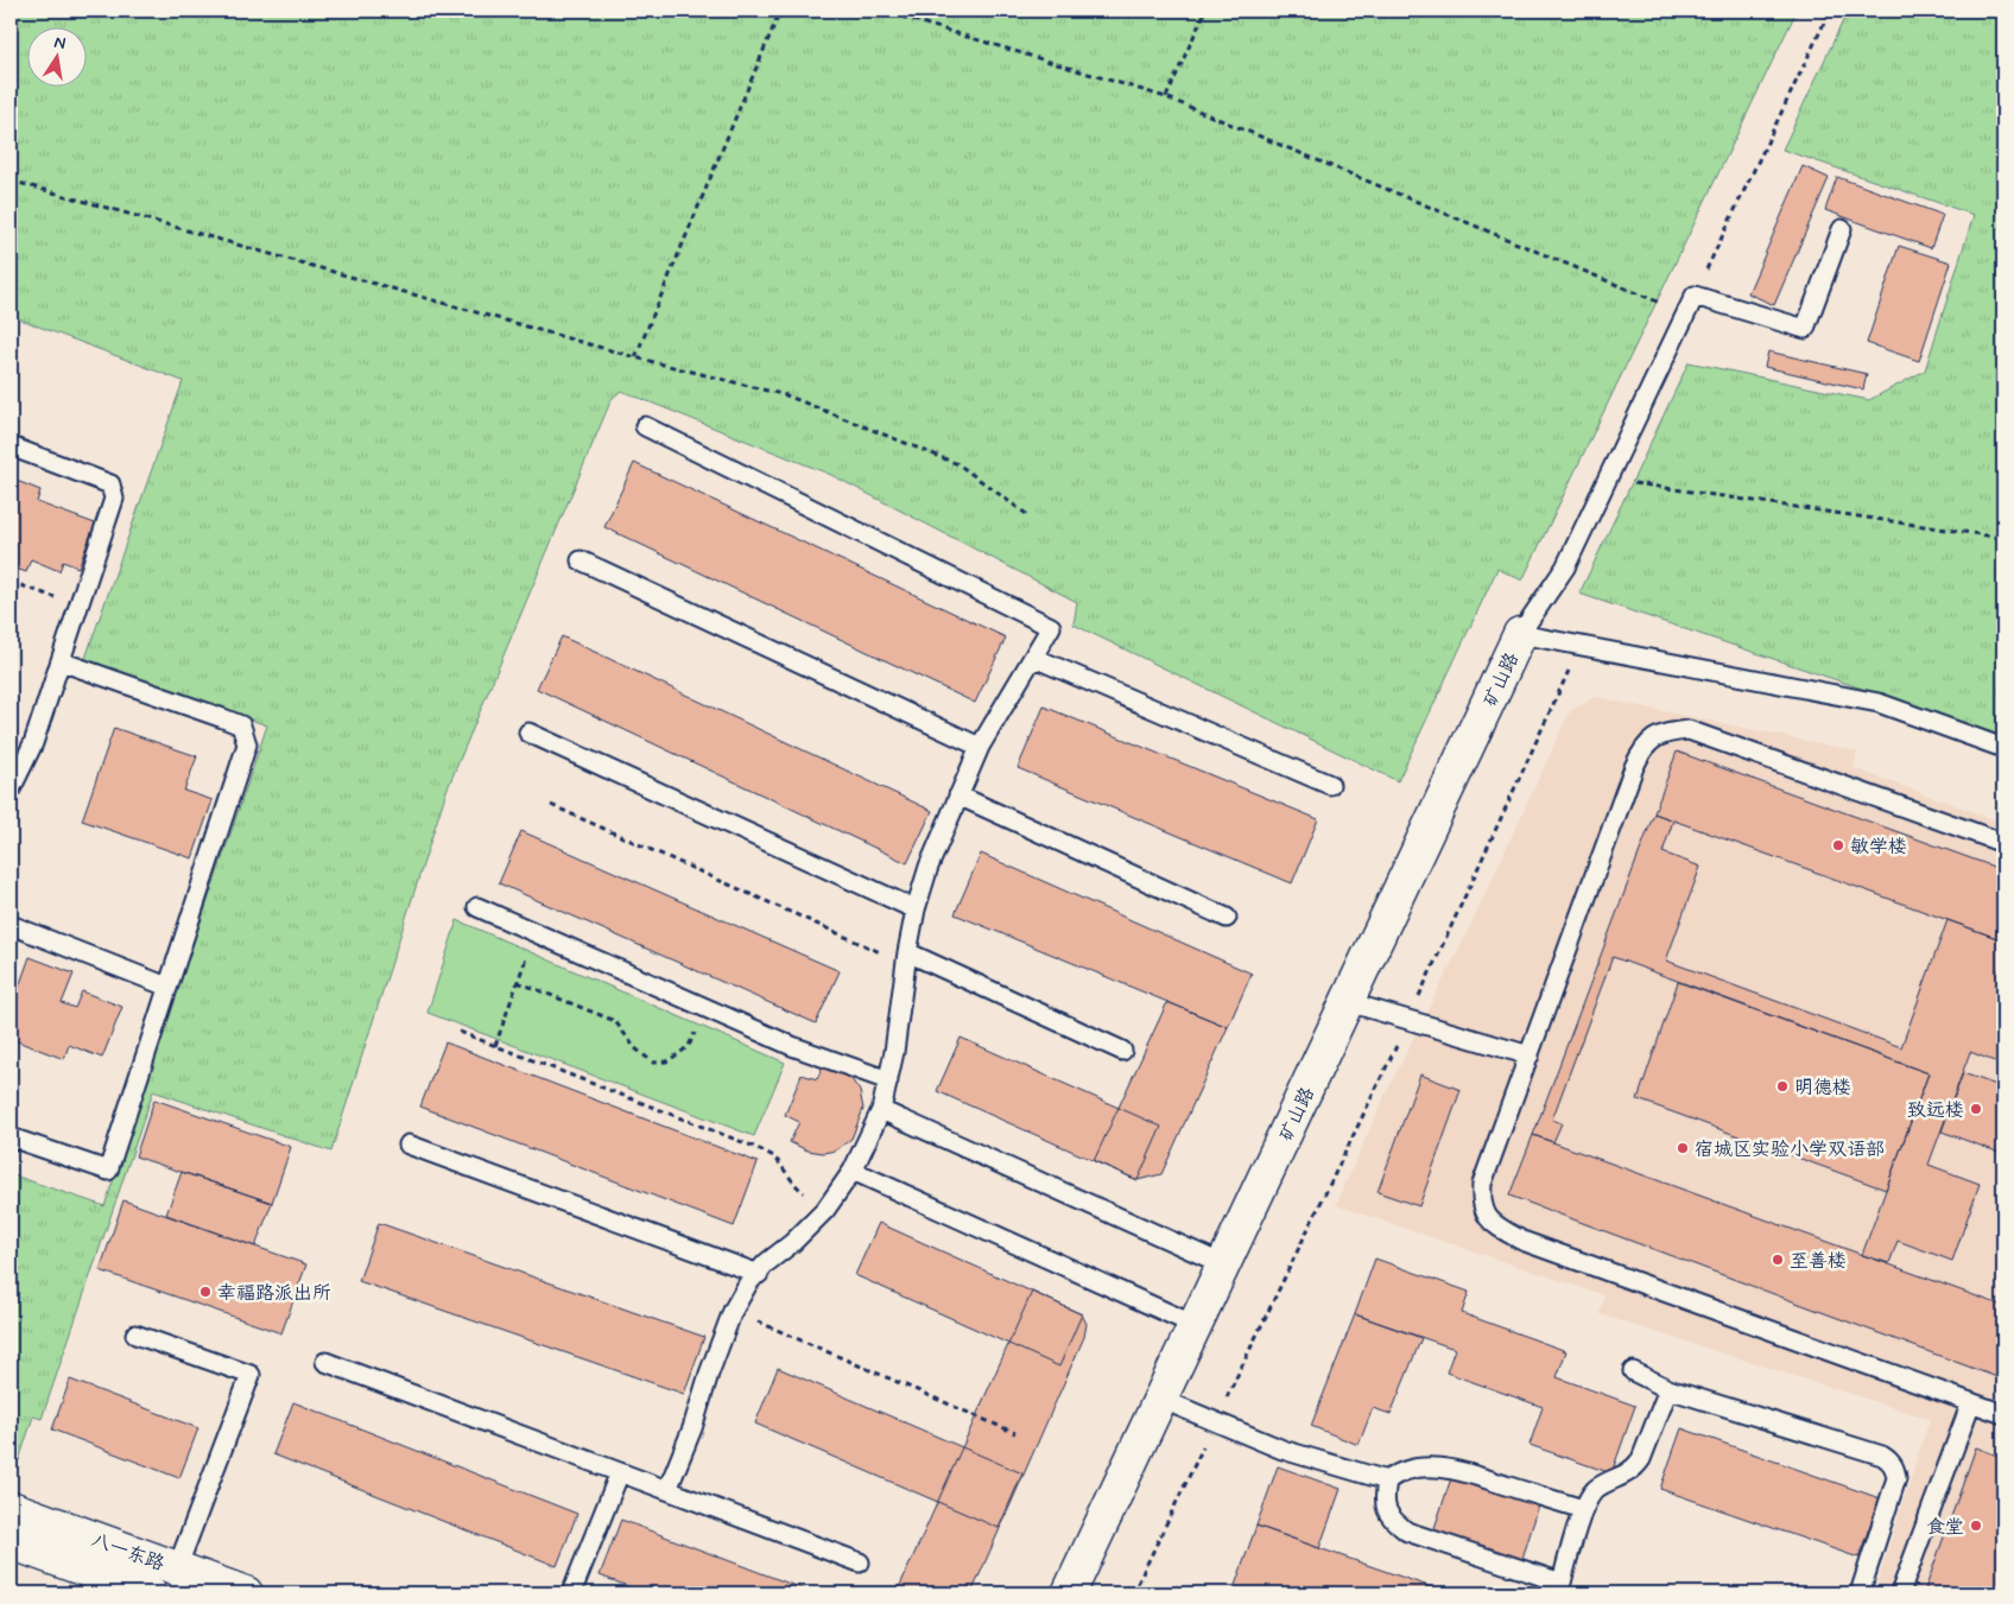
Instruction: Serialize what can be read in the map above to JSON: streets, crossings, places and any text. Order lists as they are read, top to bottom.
{
  "streets": {
    "street": ["矿山路", "八一东路"]
  },
  "places": [
    "敏学楼",
    "明德楼",
    "致远楼",
    "宿城区实验小学双语部",
    "至善楼",
    "幸福路派出所",
    "食堂"
  ],
  "north": "top"
}
